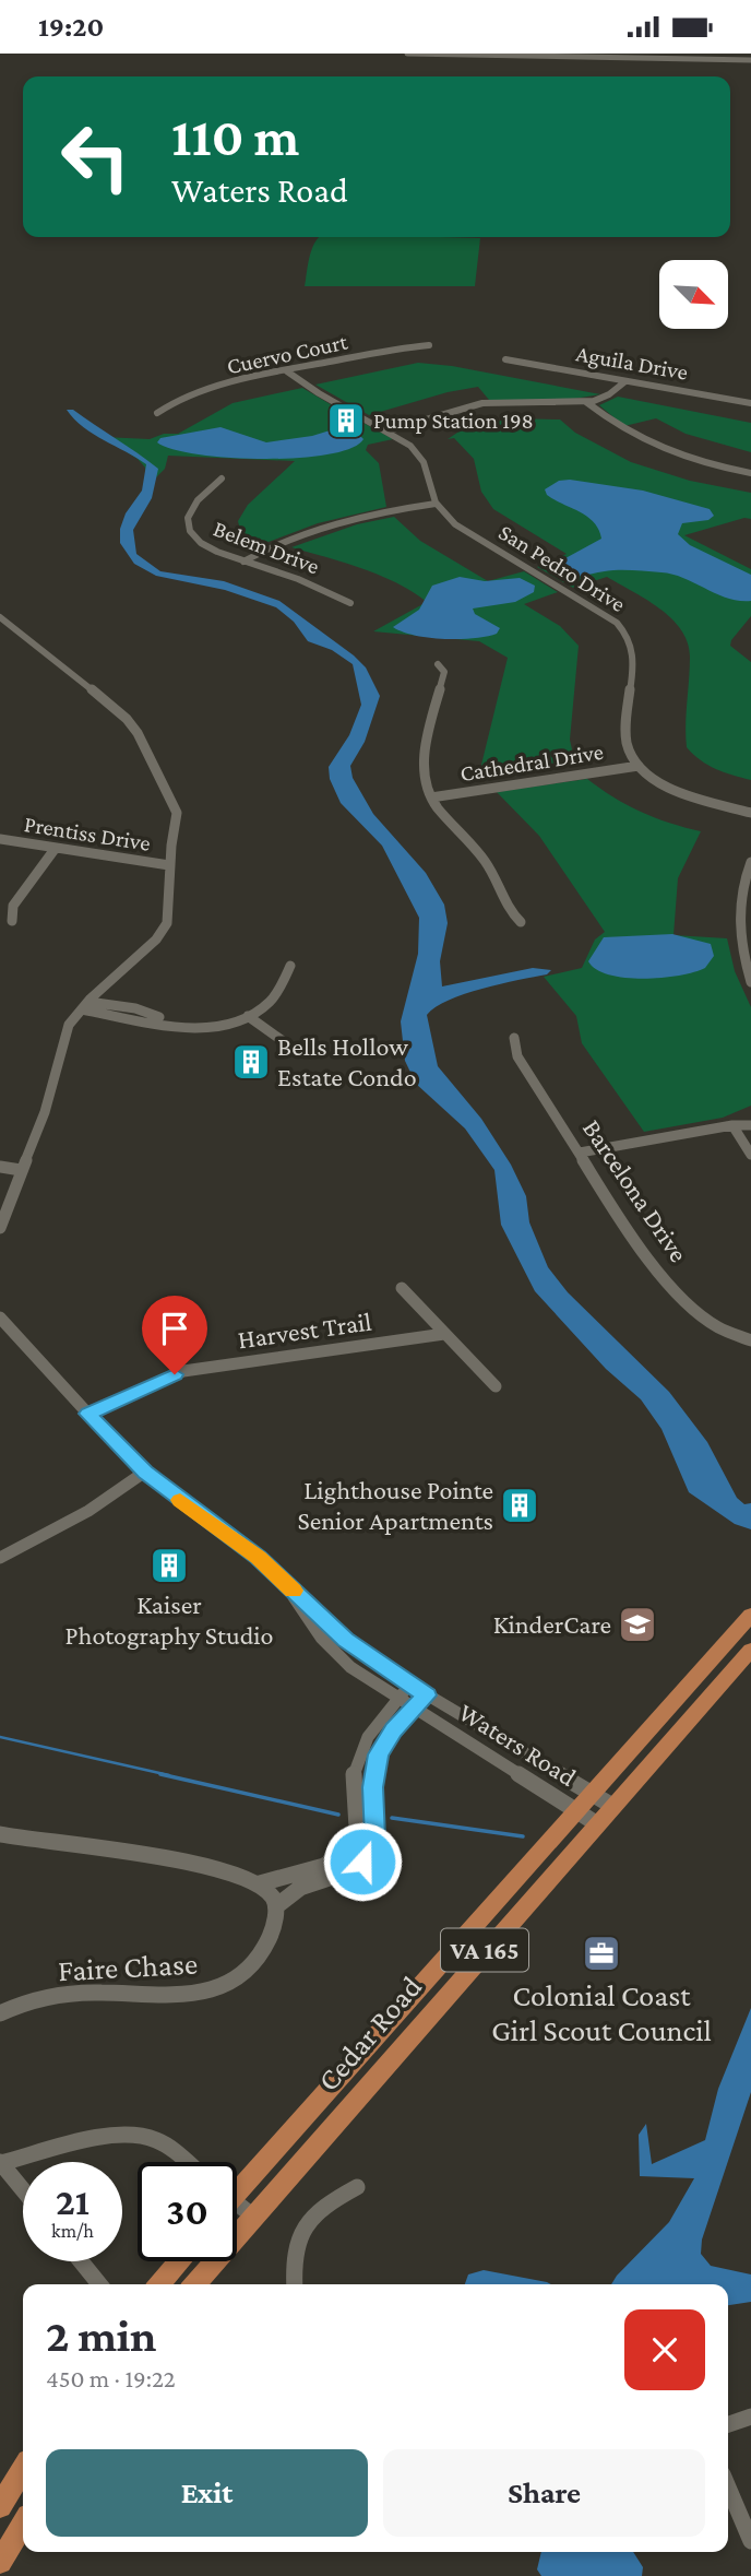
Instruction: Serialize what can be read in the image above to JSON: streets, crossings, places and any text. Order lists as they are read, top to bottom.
{
  "streets": {
    "main road": ["VA 165", "Cedar Road"],
    "street": [
      "Cuervo Court",
      "Aguila Drive",
      "Belem Drive",
      "San Pedro Drive",
      "Cathedral Drive",
      "Prentiss Drive",
      "Barcelona Drive",
      "Harvest Trail",
      "Waters Road",
      "Faire Chase"
    ]
  },
  "crossings": [
    ["Cuervo Court", "San Pedro Drive"],
    ["San Pedro Drive", "Cathedral Drive"],
    ["Harvest Trail", "Waters Road"],
    ["Waters Road", "Cedar Road"]
  ],
  "places": {
    "building": [
      "Pump Station 198",
      "Bells Hollow Estate Condo",
      "Lighthouse Pointe Senior Apartments",
      "Kaiser Photography Studio"
    ],
    "school or university": ["KinderCare"],
    "office": ["Colonial Coast Girl Scout Council"]
  },
  "north": "bottom right",
  "page": {
    "status": "19:20",
    "turn": ["110 m", "Waters Road"],
    "speed": "21 km/h",
    "limit": "30",
    "heading": ["2 min", "450 m · 19:22"],
    "buttons": ["Exit", "Share"]
  }
}
